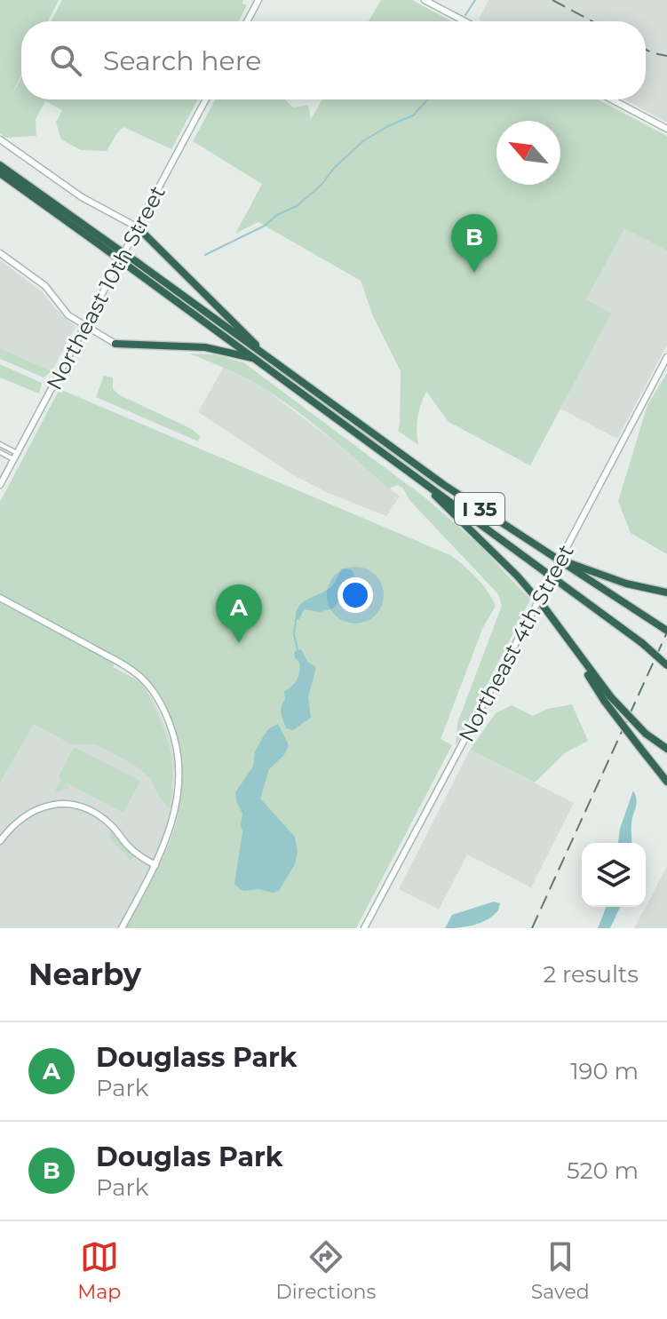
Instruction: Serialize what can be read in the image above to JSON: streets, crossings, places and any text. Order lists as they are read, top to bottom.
{
  "streets": {
    "highway": ["I 35"],
    "street": ["Northeast 10th Street", "Northeast 4th Street"]
  },
  "north": "top left",
  "page": {
    "search": "Search here",
    "pins": ["B", "A"],
    "heading": ["Nearby", "2 results"],
    "list": [
      {
        "mark": "A",
        "name": "Douglass Park",
        "note": "Park",
        "value": "190 m"
      },
      {
        "mark": "B",
        "name": "Douglas Park",
        "note": "Park",
        "value": "520 m"
      }
    ],
    "nav": ["Map", "Directions", "Saved"]
  }
}
